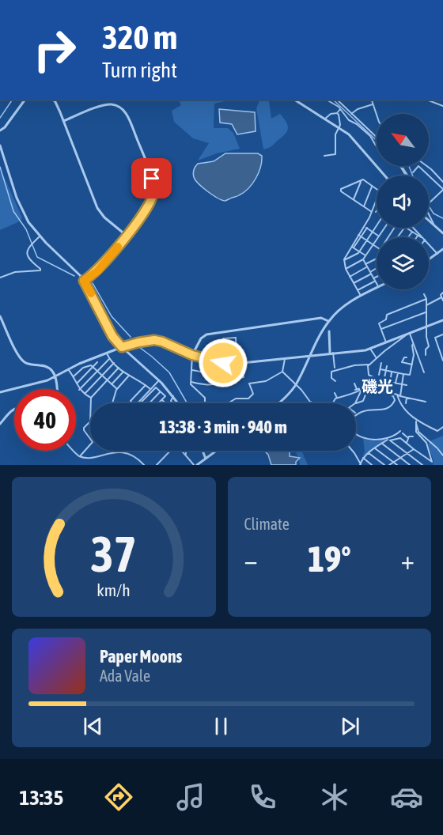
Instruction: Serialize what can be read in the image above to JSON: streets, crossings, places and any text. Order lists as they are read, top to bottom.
{
  "districts": ["磯光"],
  "north": "top left",
  "page": {
    "turn": ["320 m", "Turn right"],
    "limit": "40",
    "trip": "13:38 · 3 min · 940 m",
    "tile": "Climate",
    "heat": ["−", "19°", "+"],
    "song": ["Paper Moons", "Ada Vale"],
    "tabs": "13:35",
    "gauge": ["37", "km/h"]
  }
}
